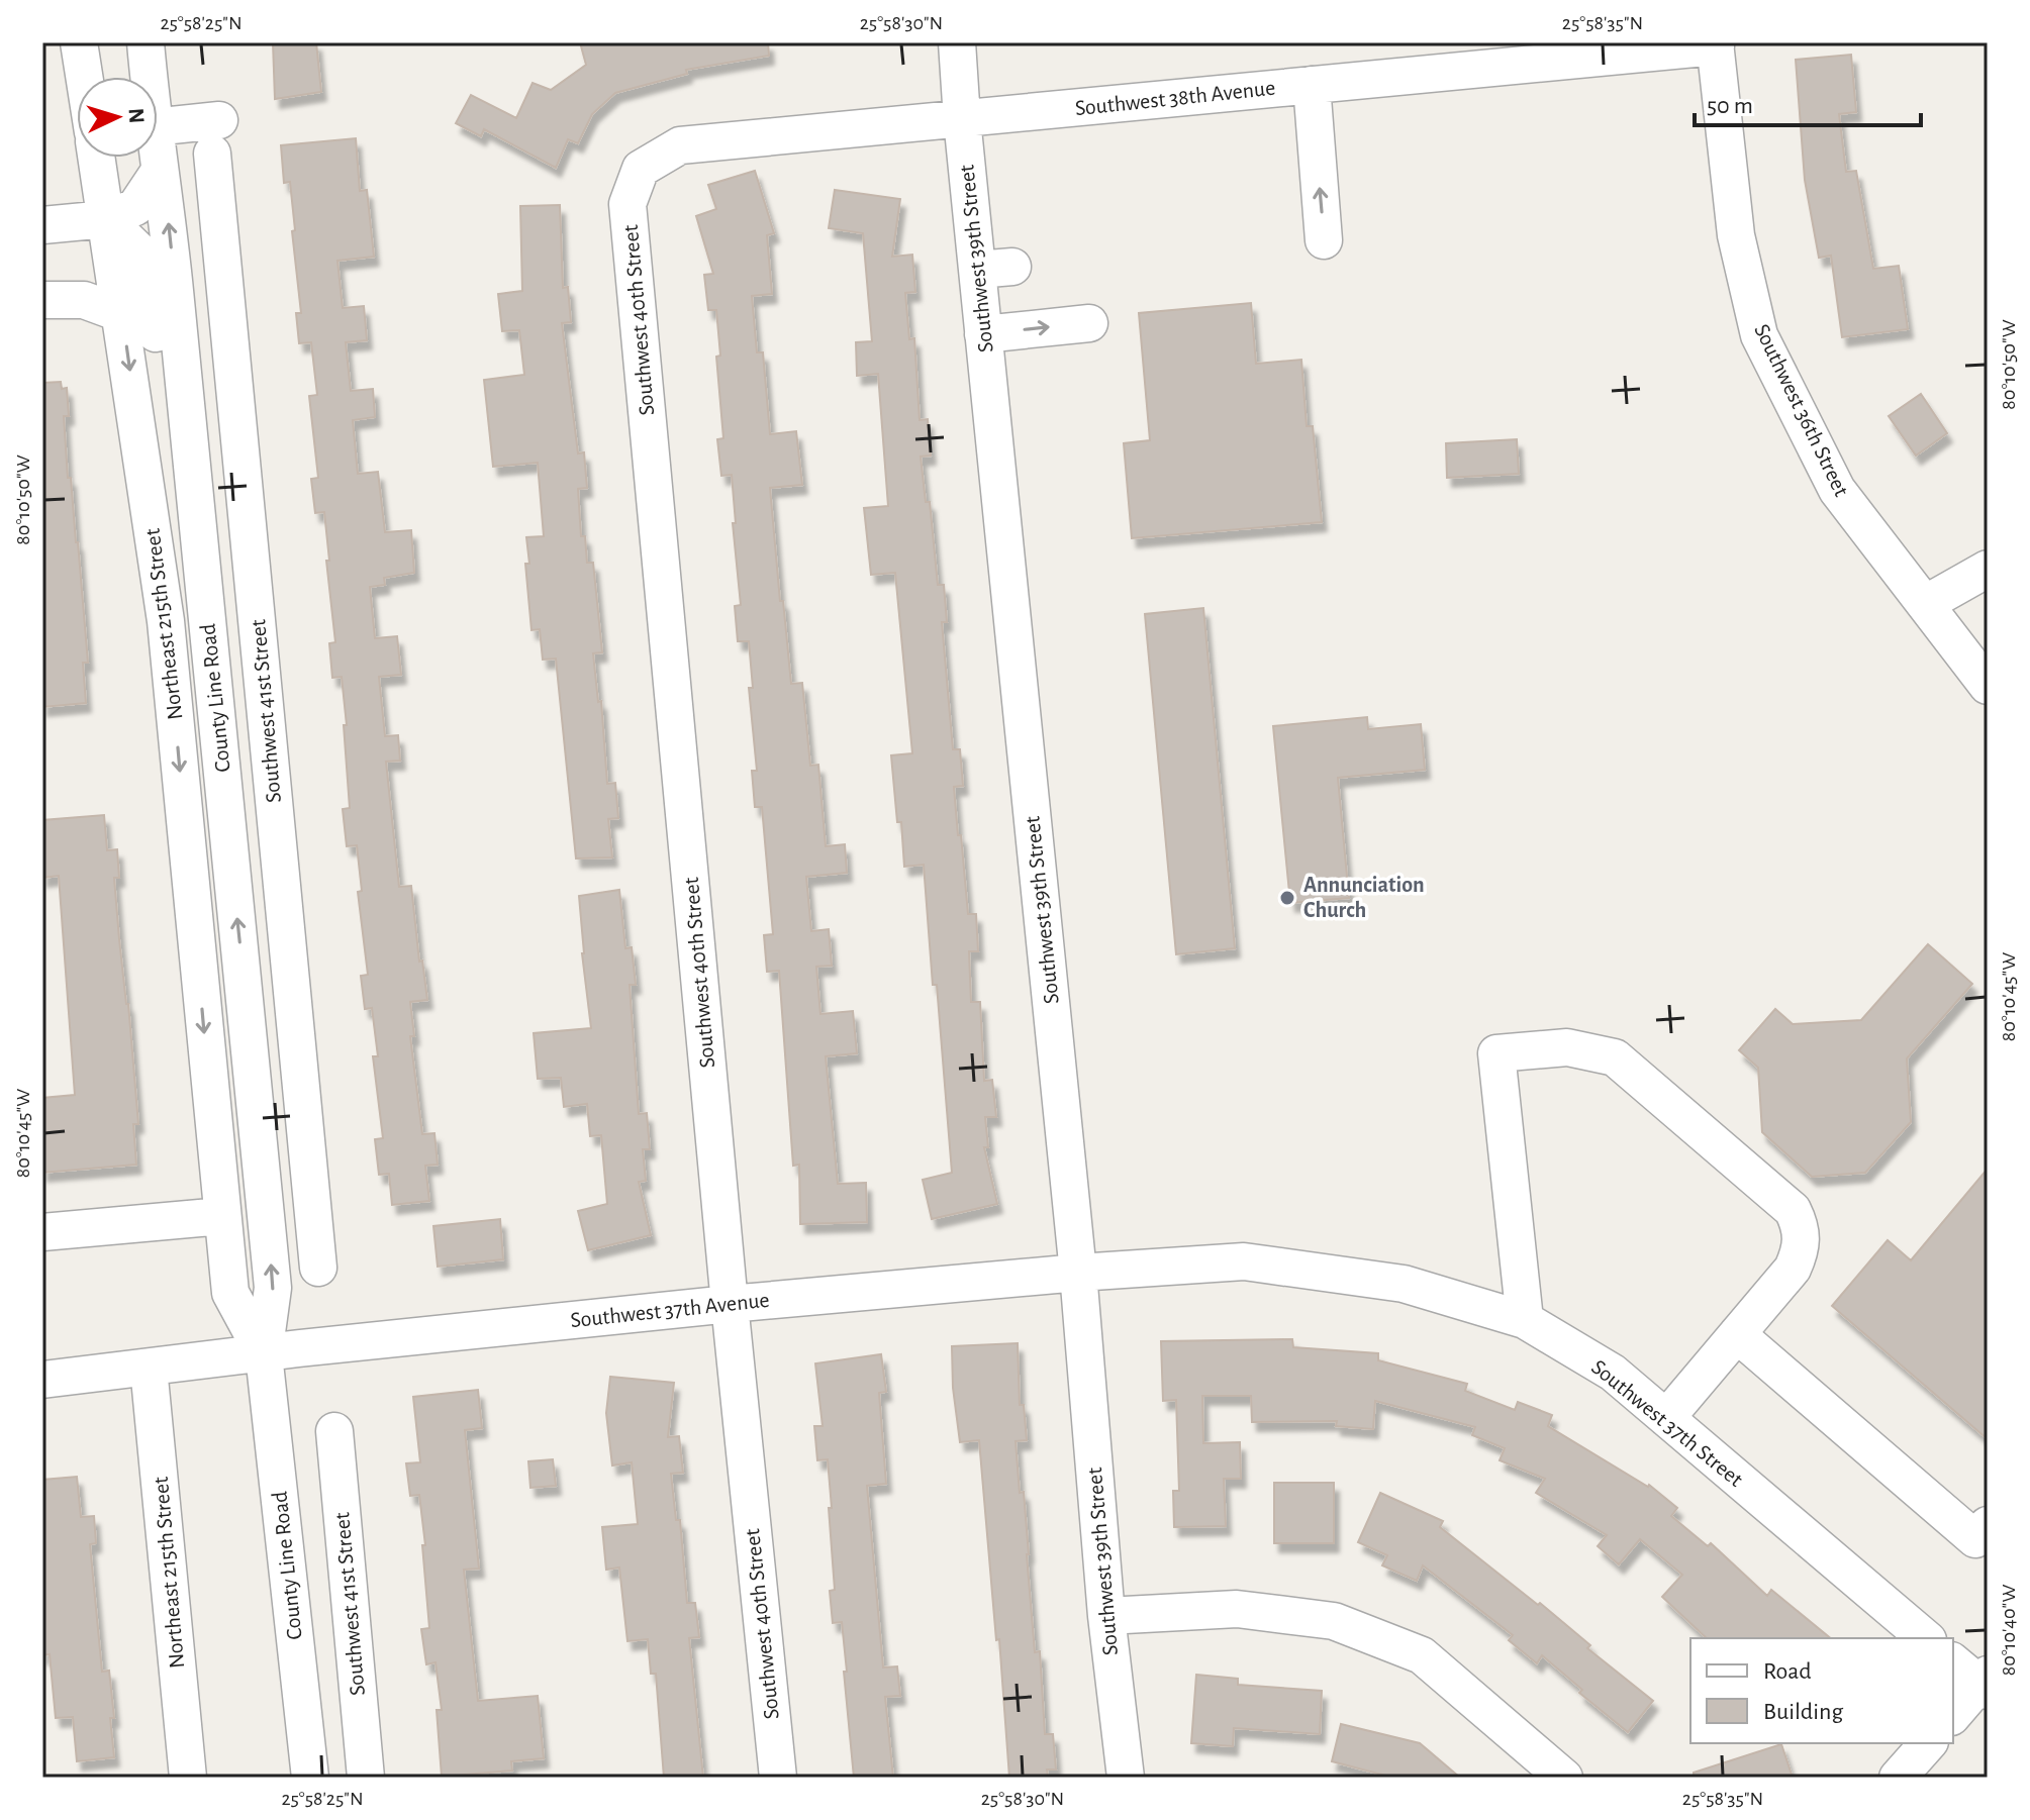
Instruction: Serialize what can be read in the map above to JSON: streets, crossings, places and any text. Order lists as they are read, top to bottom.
{
  "streets": {
    "street": [
      "Southwest 38th Avenue",
      "Southwest 39th Street",
      "Southwest 40th Street",
      "Southwest 36th Street",
      "Northeast 215th Street",
      "County Line Road",
      "Southwest 41st Street",
      "Southwest 37th Avenue",
      "Southwest 37th Street"
    ]
  },
  "crossings": [
    ["Southwest 38th Avenue", "Southwest 39th Street"],
    ["Southwest 38th Avenue", "Southwest 40th Street"],
    ["Southwest 38th Avenue", "Southwest 36th Street"],
    ["Southwest 39th Street", "Southwest 37th Avenue"],
    ["Southwest 39th Street", "Southwest 37th Street"],
    ["Southwest 40th Street", "Southwest 37th Avenue"],
    ["Northeast 215th Street", "County Line Road"],
    ["Northeast 215th Street", "Southwest 37th Avenue"],
    ["County Line Road", "Southwest 37th Avenue"],
    ["Southwest 37th Avenue", "Southwest 37th Street"]
  ],
  "places": ["Annunciation Church"],
  "legend": ["Road", "Building"],
  "scale_bar": "50 m",
  "north": "right",
  "coordinates": [
    "25°58'25\"N",
    "25°58'30\"N",
    "25°58'35\"N",
    "80°10'50\"W",
    "80°10'45\"W",
    "80°10'40\"W"
  ]
}
